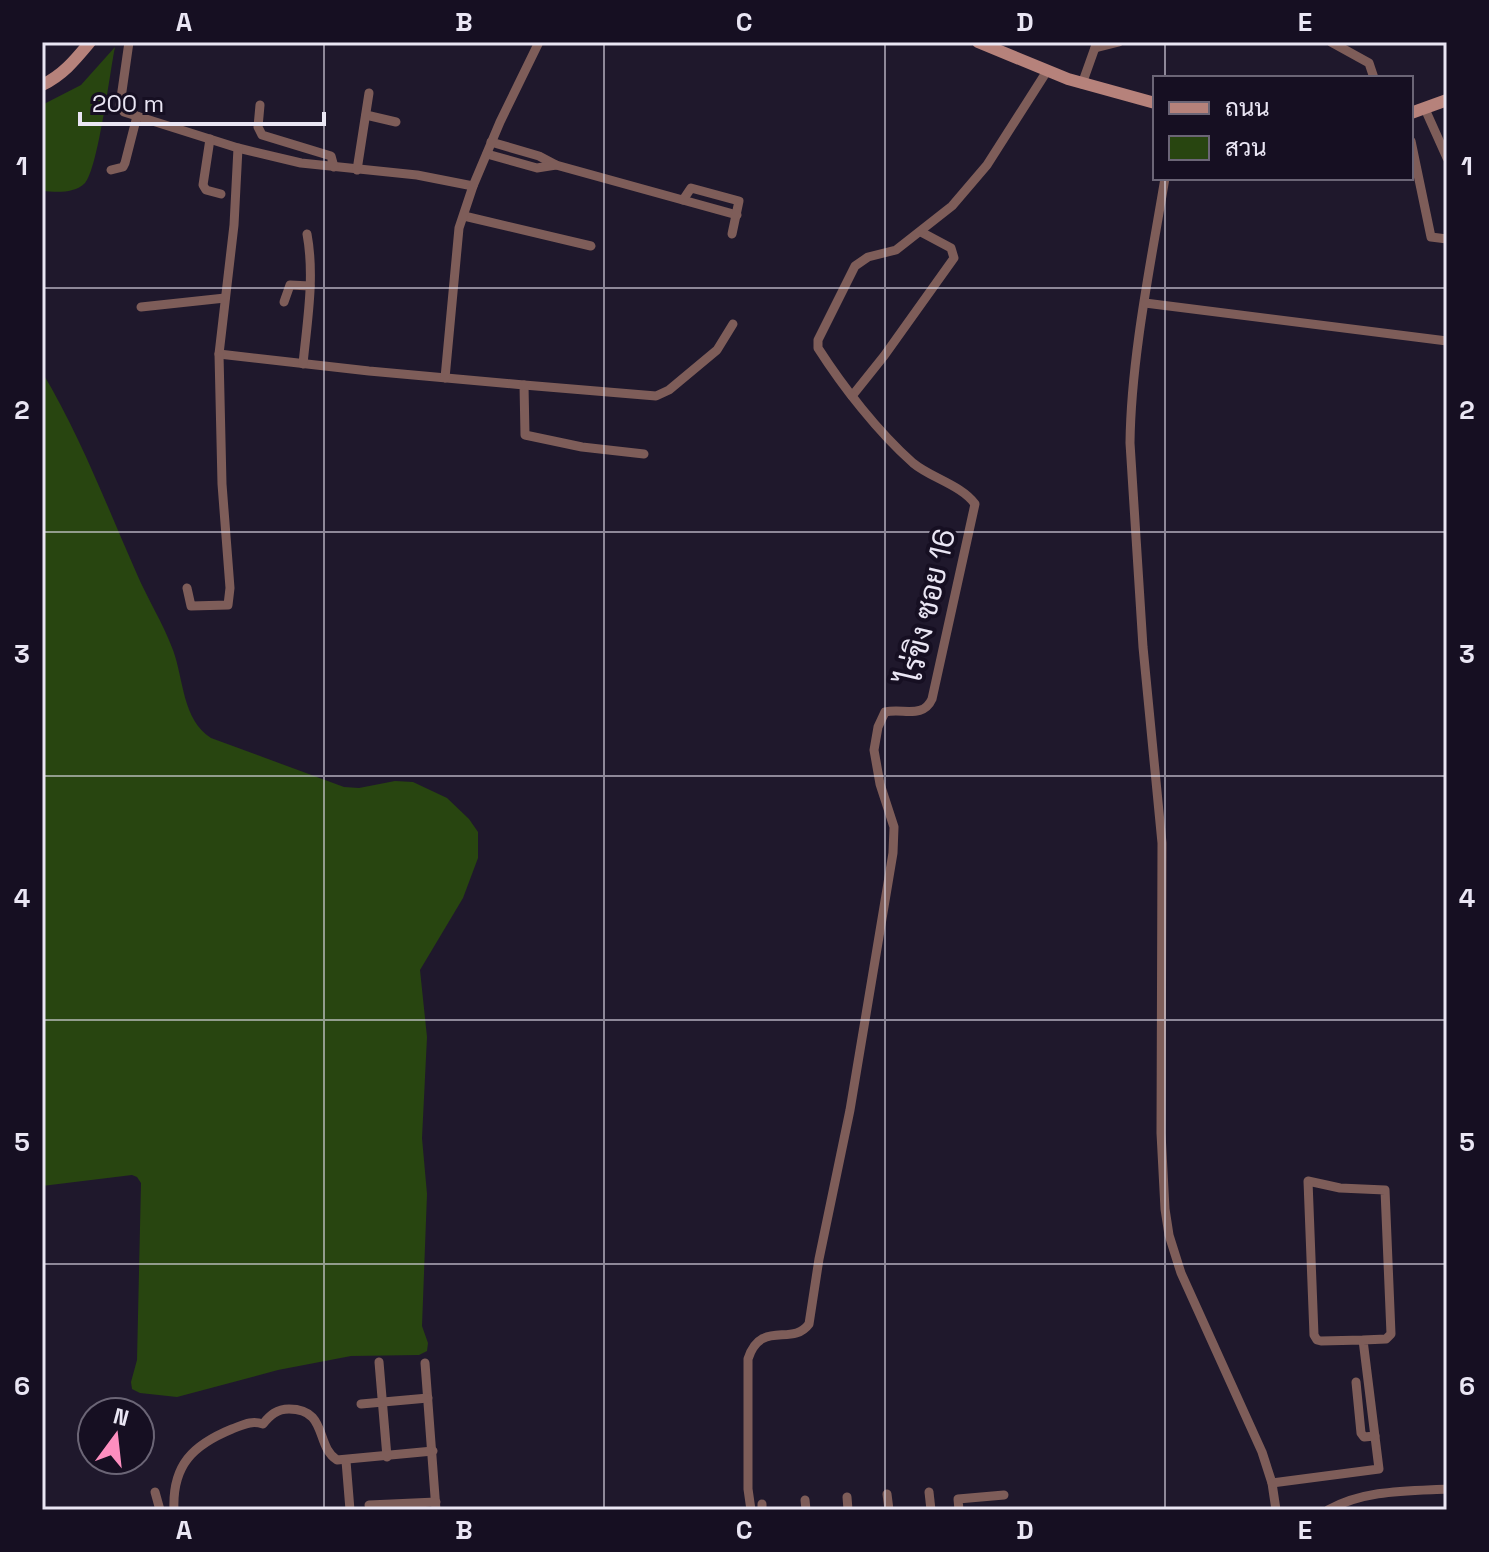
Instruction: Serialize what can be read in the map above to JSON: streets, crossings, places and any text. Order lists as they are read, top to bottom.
{
  "streets": {
    "street": ["ไร่ขิง ซอย 16"]
  },
  "legend": ["ถนน", "สวน"],
  "scale_bar": "200 m",
  "north": "top",
  "grid": {
    "columns": [
      "A",
      "B",
      "C",
      "D",
      "E"
    ],
    "rows": [
      "1",
      "2",
      "3",
      "4",
      "5",
      "6"
    ]
  }
}
